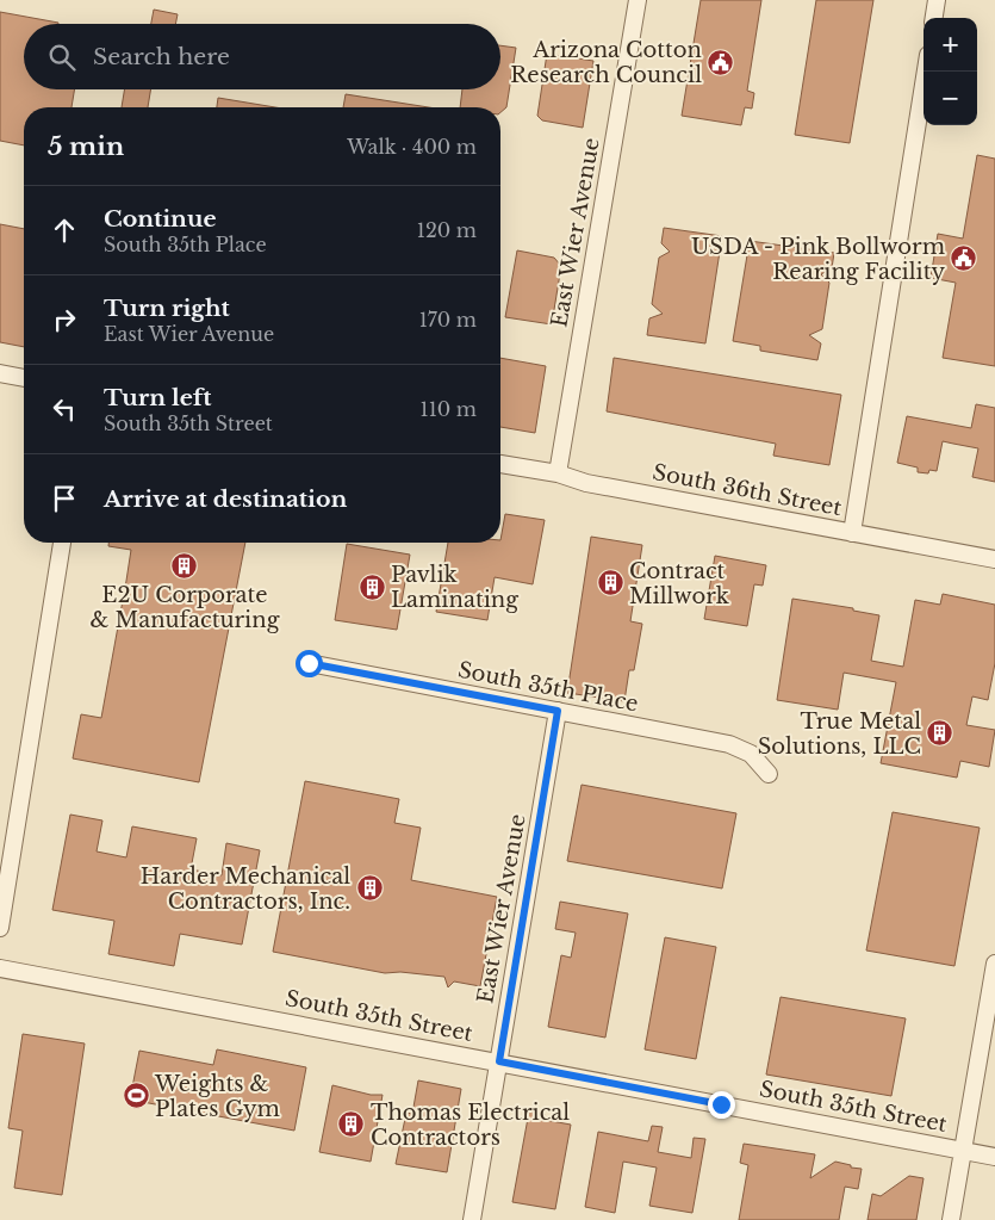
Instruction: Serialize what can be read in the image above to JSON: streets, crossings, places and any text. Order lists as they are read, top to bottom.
{
  "streets": {
    "street": [
      "East Wier Avenue",
      "South 36th Street",
      "South 35th Place",
      "South 35th Street"
    ]
  },
  "crossings": [
    ["East Wier Avenue", "South 36th Street"],
    ["East Wier Avenue", "South 35th Place"],
    ["East Wier Avenue", "South 35th Street"]
  ],
  "places": {
    "public building": ["Arizona Cotton Research Council", "USDA - Pink Bollworm Rearing Facility"],
    "building": [
      "E2U Corporate & Manufacturing",
      "Contract Millwork",
      "Pavlik Laminating",
      "True Metal Solutions, LLC",
      "Harder Mechanical Contractors, Inc.",
      "Thomas Electrical Contractors"
    ],
    "sports": ["Weights & Plates Gym"]
  },
  "page": {
    "map_buttons": ["+", "−"],
    "search": "Search here",
    "heading": ["5 min", "Walk · 400 m"],
    "list": [
      ["Continue", "South 35th Place", "120 m"],
      ["Turn right", "East Wier Avenue", "170 m"],
      ["Turn left", "South 35th Street", "110 m"],
      "Arrive at destination"
    ]
  }
}
